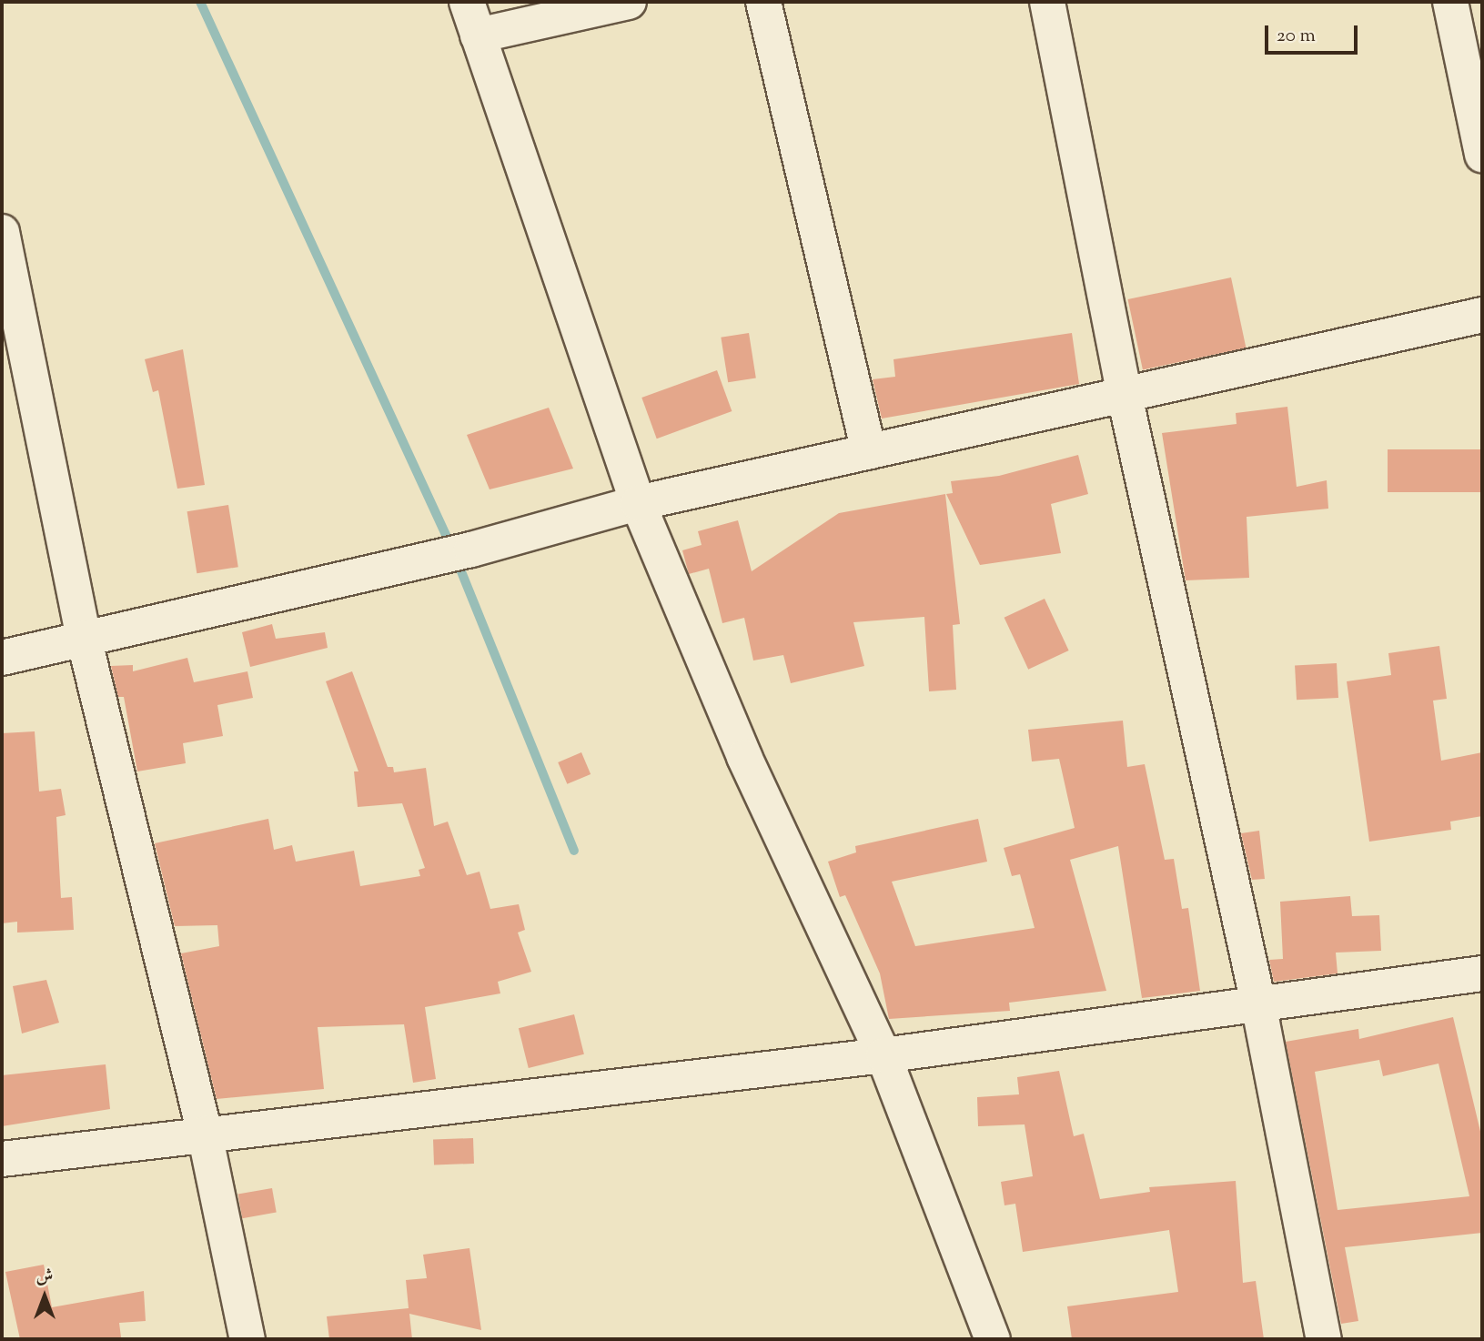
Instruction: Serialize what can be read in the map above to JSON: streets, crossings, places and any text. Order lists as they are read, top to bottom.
{
  "scale_bar": "20 m",
  "north": "top"
}
